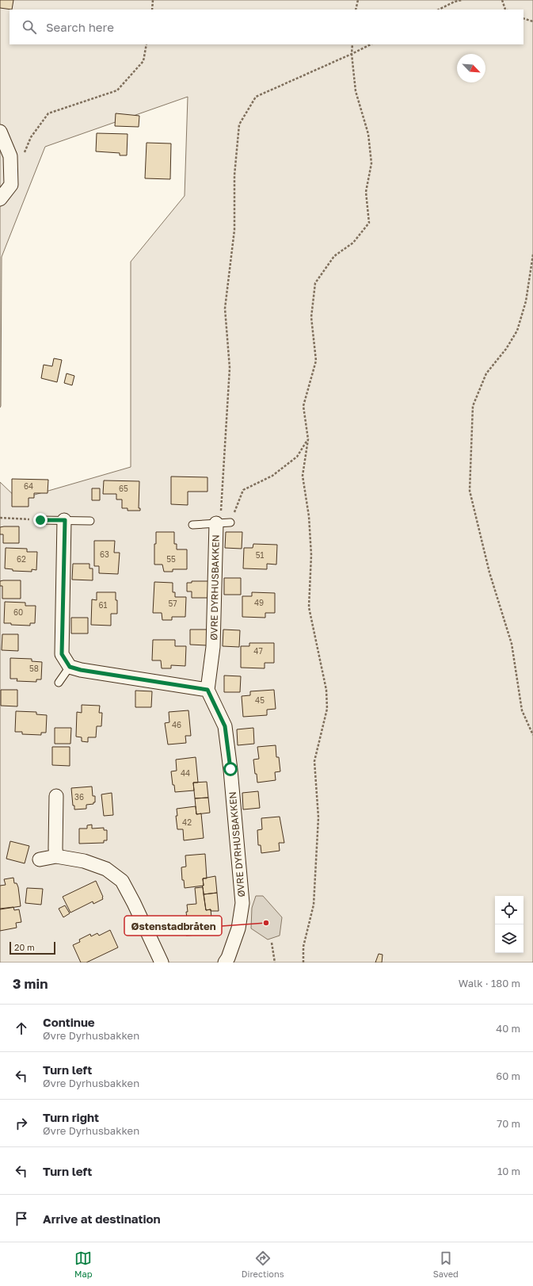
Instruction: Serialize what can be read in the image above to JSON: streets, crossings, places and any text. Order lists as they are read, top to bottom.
{
  "streets": {
    "street": ["ØVRE DYRHUSBAKKEN"]
  },
  "places": ["Østenstadbråten"],
  "house_numbers": [
    "64",
    "65",
    "63",
    "51",
    "62",
    "55",
    "49",
    "57",
    "61",
    "60",
    "47",
    "58",
    "45",
    "46",
    "44",
    "36",
    "42"
  ],
  "scale_bar": "20 m",
  "north": "bottom right",
  "page": {
    "search": "Search here",
    "scale": "20 m",
    "heading": ["3 min", "Walk · 180 m"],
    "list": [
      ["Continue", "Øvre Dyrhusbakken", "40 m"],
      ["Turn left", "Øvre Dyrhusbakken", "60 m"],
      ["Turn right", "Øvre Dyrhusbakken", "70 m"],
      ["Turn left", "10 m"],
      "Arrive at destination"
    ],
    "nav": ["Map", "Directions", "Saved"]
  }
}
